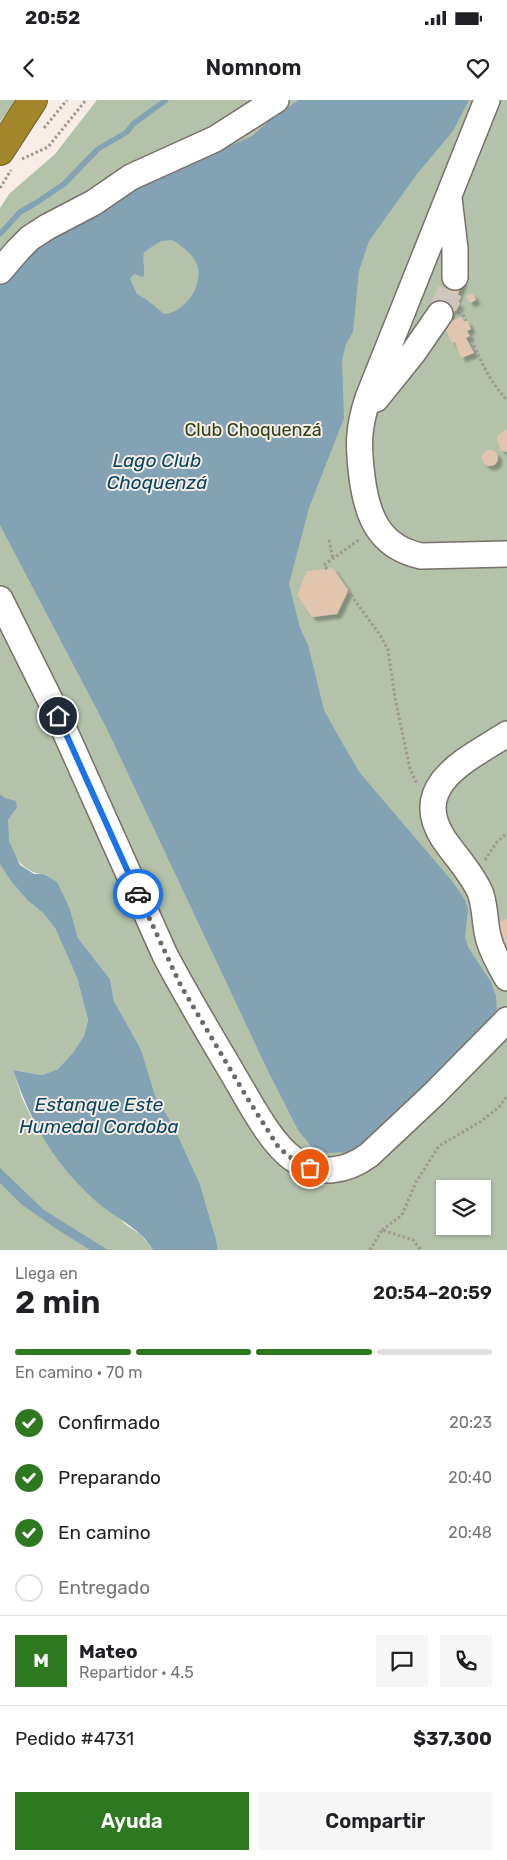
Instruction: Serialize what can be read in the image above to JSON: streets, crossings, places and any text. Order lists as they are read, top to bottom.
{
  "water": ["Lago Club Choquenzá", "Estanque Este Humedal Cordoba"],
  "parks": ["Club Choquenzá"],
  "page": {
    "status": "20:52",
    "header": "Nomnom",
    "heading": ["2 min", "Llega en", "20:54–20:59"],
    "panel": [
      "Mateo",
      "Repartidor · 4.5",
      "Pedido #4731",
      "$37,300"
    ],
    "bar": "En camino · 70 m",
    "list": [
      ["Confirmado", "20:23"],
      ["Preparando", "20:40"],
      ["En camino", "20:48"],
      "Entregado"
    ],
    "round": "M",
    "buttons": ["Ayuda", "Compartir"]
  }
}
